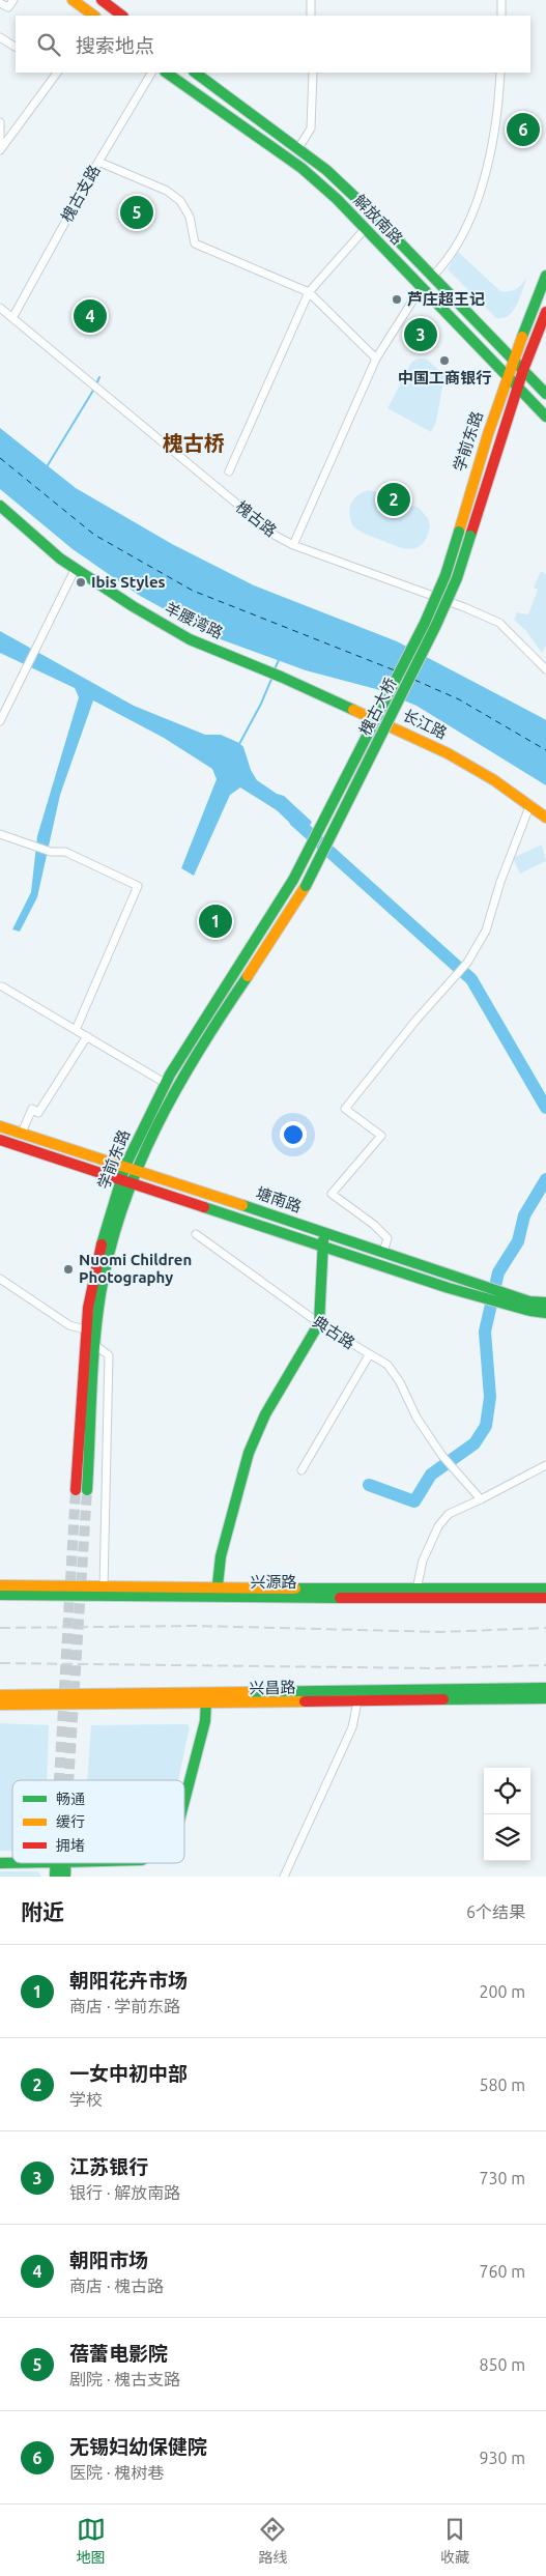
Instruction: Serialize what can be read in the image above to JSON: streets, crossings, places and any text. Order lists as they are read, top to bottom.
{
  "streets": {
    "main road": [
      "解放南路",
      "学前东路",
      "羊腰湾路",
      "槐古大桥",
      "长江路",
      "塘南路",
      "兴源路",
      "兴昌路"
    ],
    "street": ["槐古支路", "槐古路", "典古路"]
  },
  "crossings": [
    ["槐古支路", "槐古路"],
    ["解放南路", "学前东路"],
    ["学前东路", "槐古大桥"],
    ["学前东路", "塘南路"],
    ["羊腰湾路", "长江路"]
  ],
  "districts": ["槐古桥"],
  "places": [
    "芦庄超王记",
    "中国工商银行",
    "Ibis Styles",
    "Nuomi Children Photography"
  ],
  "legend": ["畅通", "缓行", "拥堵"],
  "page": {
    "search": "搜索地点",
    "pins": [
      "6",
      "5",
      "4",
      "3",
      "2",
      "1"
    ],
    "heading": ["附近", "6个结果"],
    "list": [
      {
        "mark": "1",
        "name": "朝阳花卉市场",
        "note": "商店 · 学前东路",
        "value": "200 m"
      },
      {
        "mark": "2",
        "name": "一女中初中部",
        "note": "学校",
        "value": "580 m"
      },
      {
        "mark": "3",
        "name": "江苏银行",
        "note": "银行 · 解放南路",
        "value": "730 m"
      },
      {
        "mark": "4",
        "name": "朝阳市场",
        "note": "商店 · 槐古路",
        "value": "760 m"
      },
      {
        "mark": "5",
        "name": "蓓蕾电影院",
        "note": "剧院 · 槐古支路",
        "value": "850 m"
      },
      {
        "mark": "6",
        "name": "无锡妇幼保健院",
        "note": "医院 · 槐树巷",
        "value": "930 m"
      }
    ],
    "nav": ["地图", "路线", "收藏"]
  }
}
